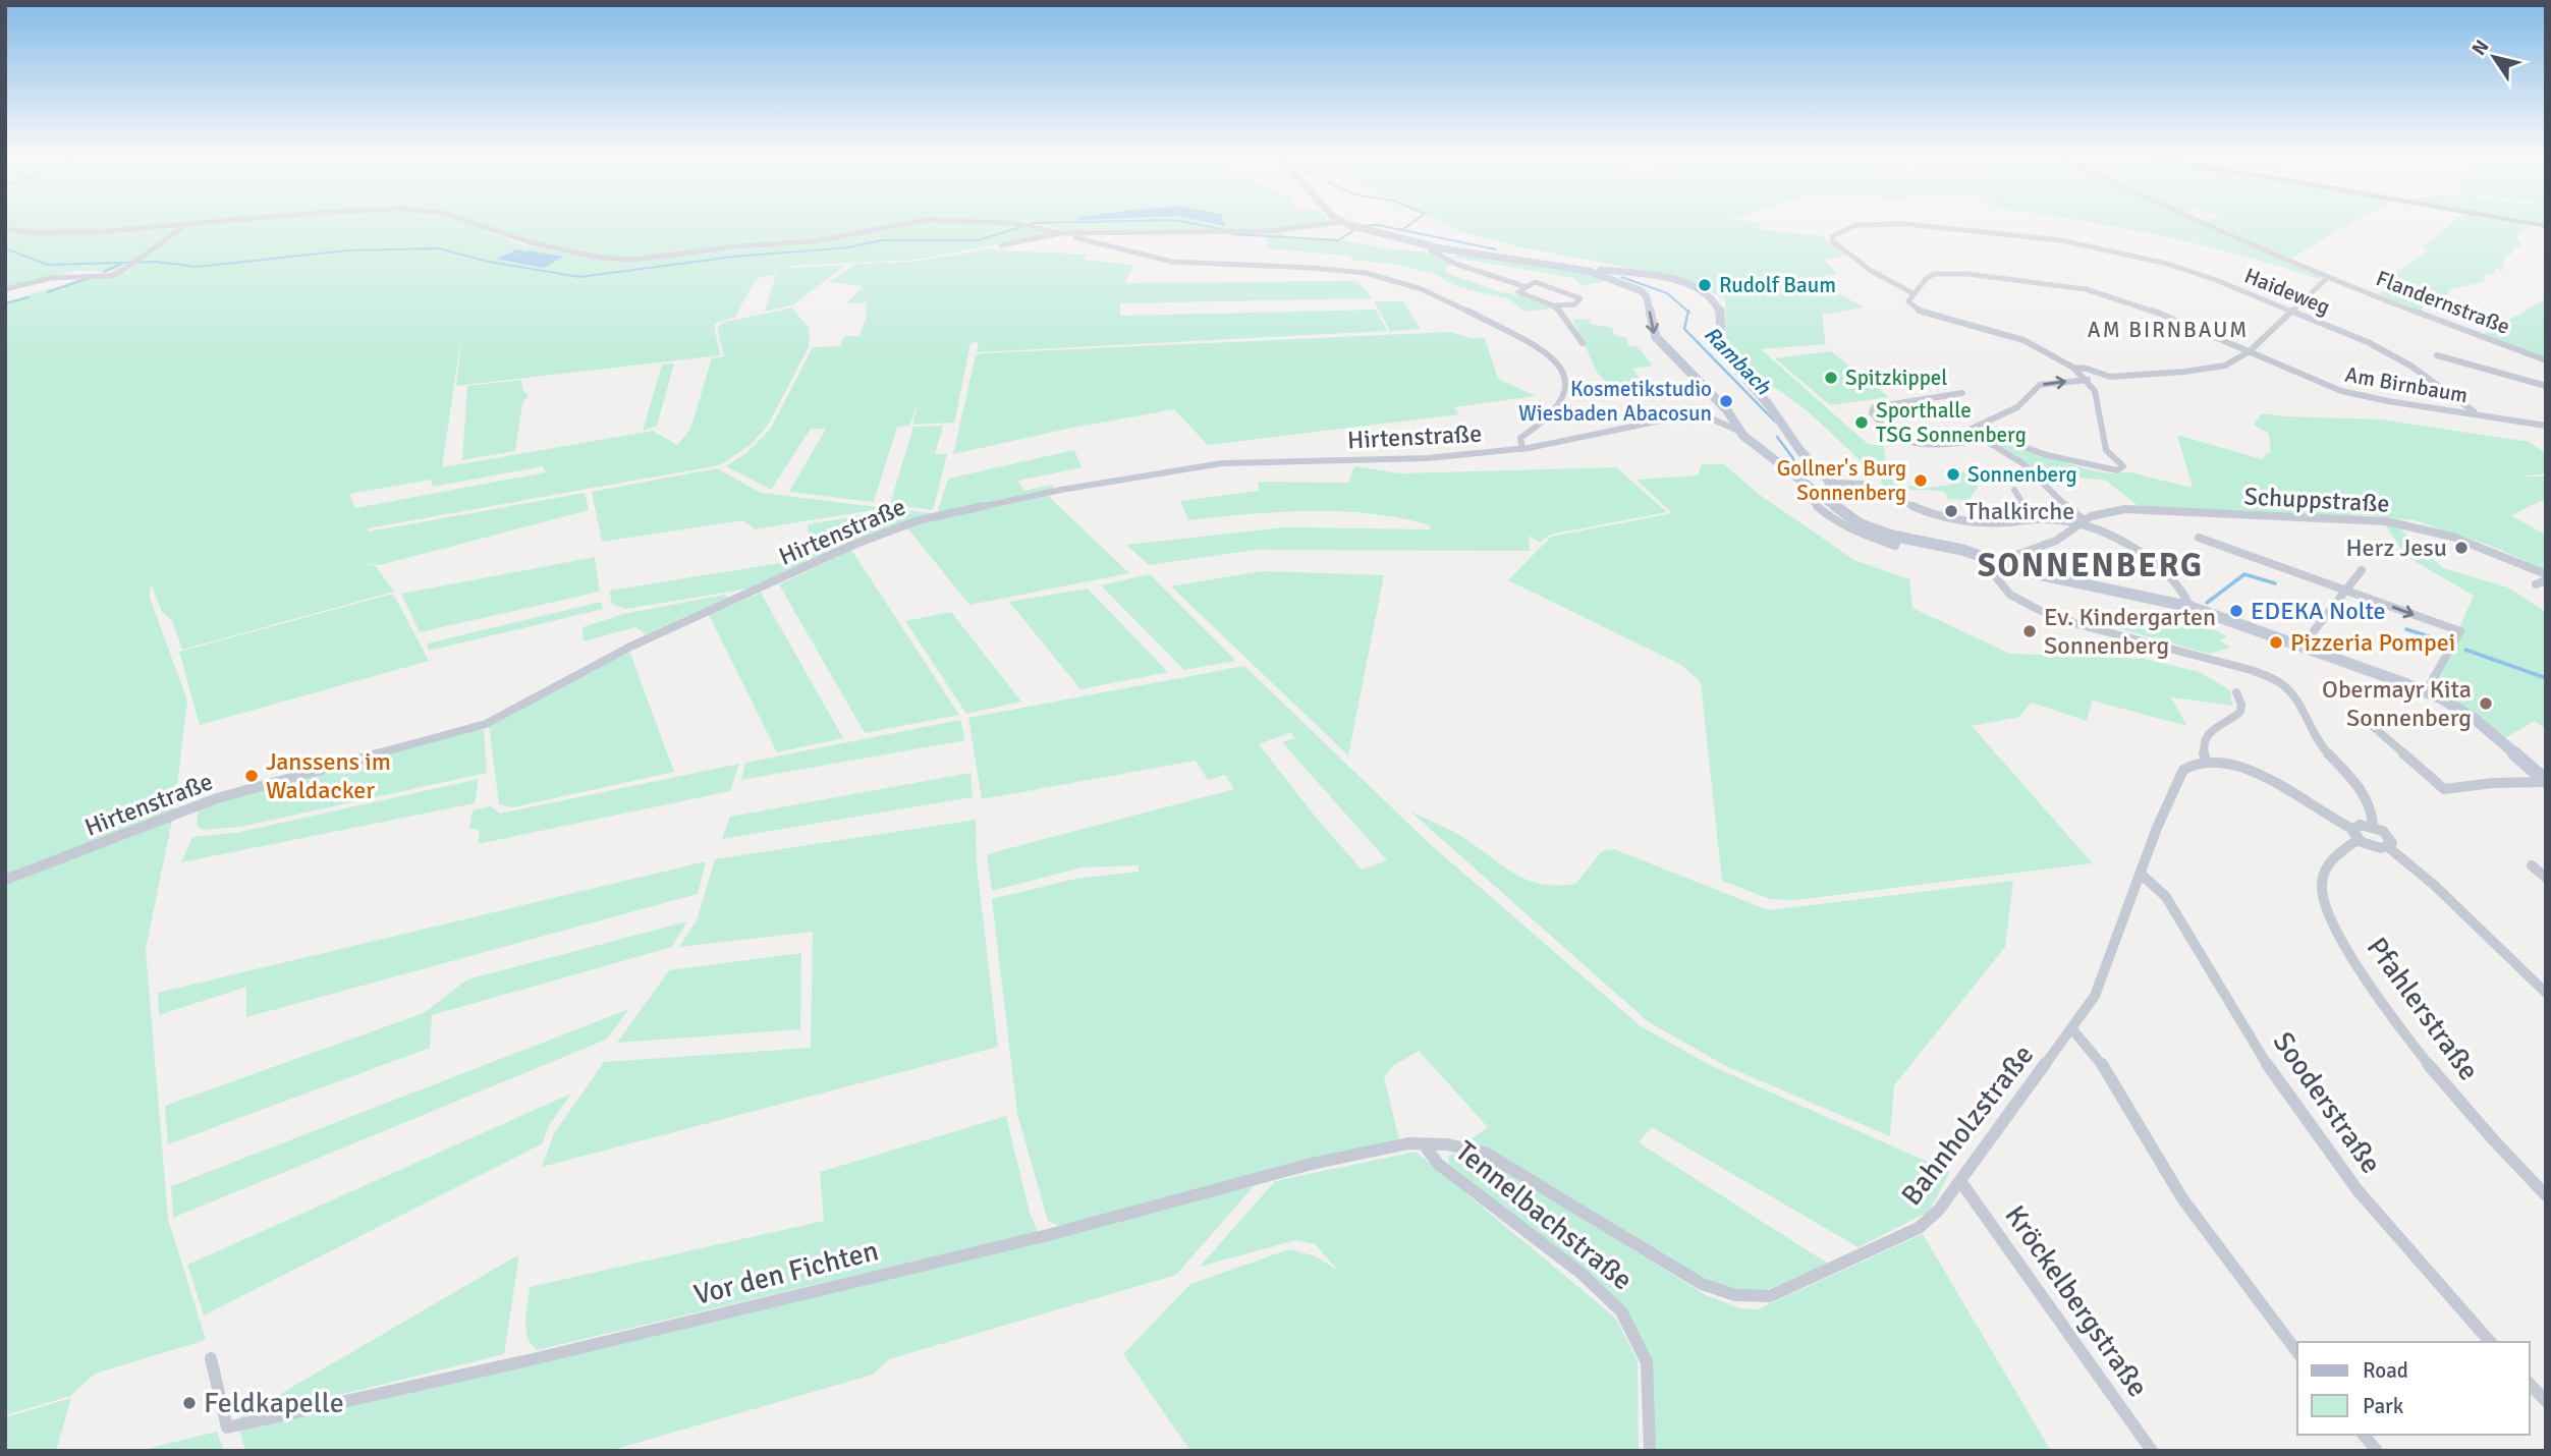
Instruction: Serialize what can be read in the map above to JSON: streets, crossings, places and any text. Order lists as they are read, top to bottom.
{
  "streets": {
    "street": [
      "Haideweg",
      "Flandernstraße",
      "Am Birnbaum",
      "Hirtenstraße",
      "Schuppstraße",
      "Pfahlerstraße",
      "Sooderstraße",
      "Bahnholzstraße",
      "Tennelbachstraße",
      "Vor den Fichten",
      "Kröckelbergstraße"
    ]
  },
  "crossings": [
    ["Haideweg", "Am Birnbaum"],
    ["Sooderstraße", "Bahnholzstraße"],
    ["Bahnholzstraße", "Tennelbachstraße"],
    ["Bahnholzstraße", "Vor den Fichten"],
    ["Bahnholzstraße", "Kröckelbergstraße"],
    ["Tennelbachstraße", "Vor den Fichten"]
  ],
  "districts": ["AM BIRNBAUM", "SONNENBERG"],
  "water": ["Rambach"],
  "places": [
    "Rudolf Baum",
    "Spitzkippel",
    "Kosmetikstudio Wiesbaden Abacosun",
    "Sporthalle TSG Sonnenberg",
    "Sonnenberg",
    "Gollner's Burg Sonnenberg",
    "Thalkirche",
    "Herz Jesu",
    "EDEKA Nolte",
    "Ev. Kindergarten Sonnenberg",
    "Pizzeria Pompei",
    "Obermayr Kita Sonnenberg",
    "Janssens im Waldacker",
    "Feldkapelle"
  ],
  "legend": ["Road", "Park"],
  "north": "top left"
}
